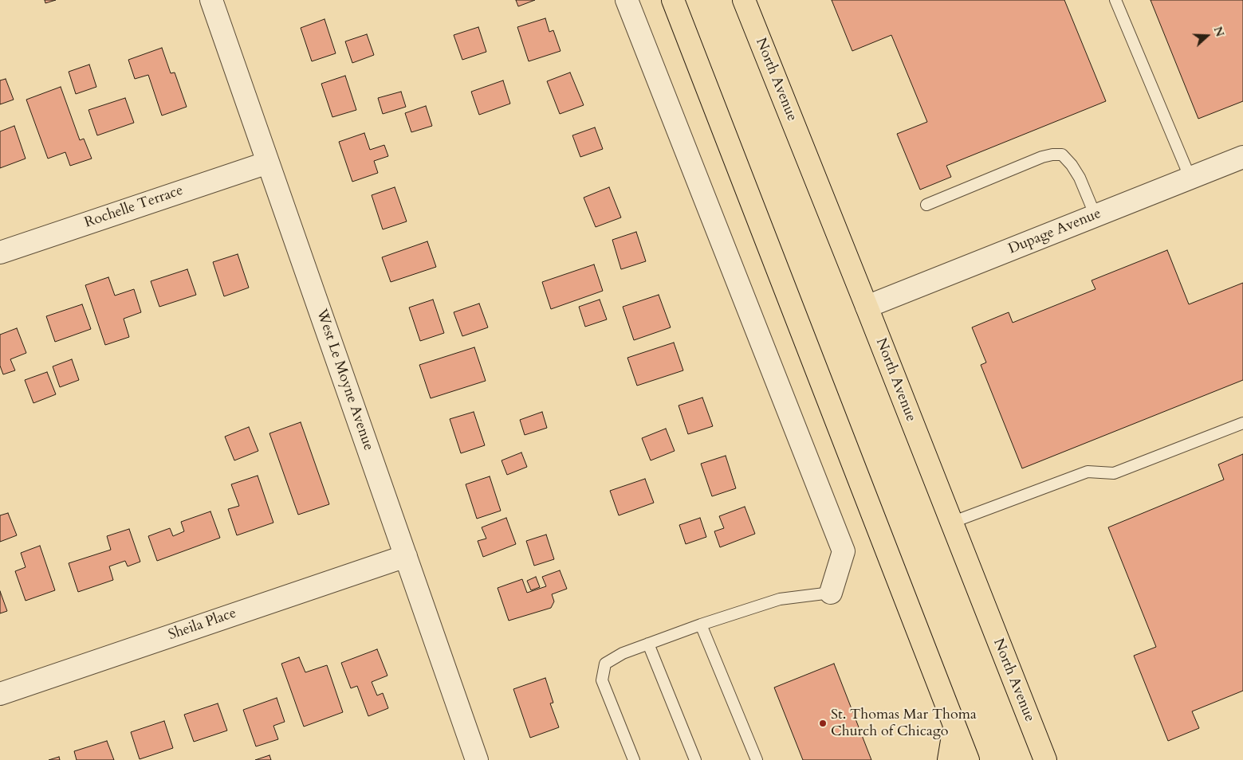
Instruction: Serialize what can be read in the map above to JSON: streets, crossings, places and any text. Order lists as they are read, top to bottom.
{
  "streets": {
    "main road": ["North Avenue"],
    "street": [
      "Rochelle Terrace",
      "Dupage Avenue",
      "West Le Moyne Avenue",
      "Sheila Place"
    ]
  },
  "crossings": [
    ["North Avenue", "Dupage Avenue"],
    ["Rochelle Terrace", "West Le Moyne Avenue"],
    ["West Le Moyne Avenue", "Sheila Place"]
  ],
  "places": ["St. Thomas Mar Thoma Church of Chicago"],
  "north": "right"
}
